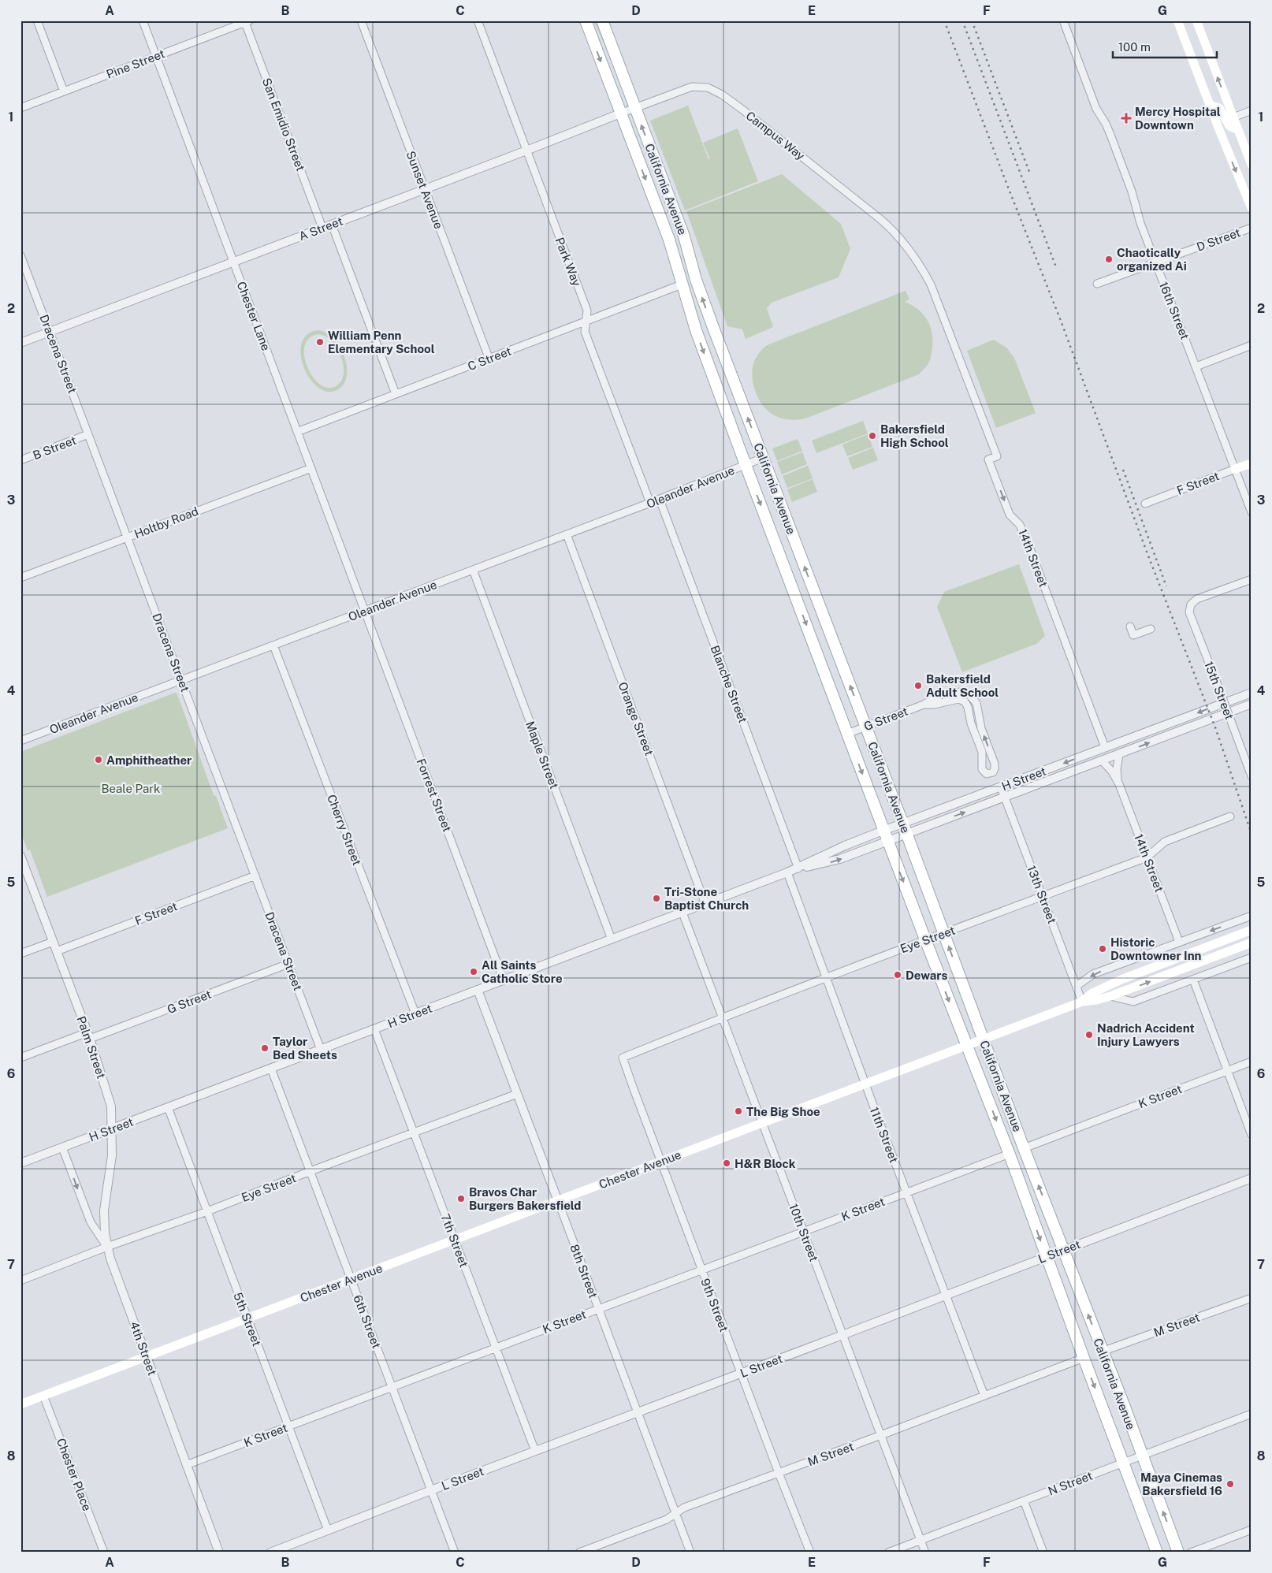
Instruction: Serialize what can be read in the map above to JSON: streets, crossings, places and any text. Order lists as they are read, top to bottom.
{
  "streets": {
    "main road": ["California Avenue", "F Street", "Chester Avenue"],
    "street": [
      "Pine Street",
      "San Emidio Street",
      "Campus Way",
      "Sunset Avenue",
      "A Street",
      "D Street",
      "Park Way",
      "16th Street",
      "Chester Lane",
      "Dracena Street",
      "C Street",
      "B Street",
      "Oleander Avenue",
      "Holtby Road",
      "14th Street",
      "Blanche Street",
      "15th Street",
      "Orange Street",
      "G Street",
      "Maple Street",
      "H Street",
      "Forrest Street",
      "Cherry Street",
      "13th Street",
      "Eye Street",
      "Palm Street",
      "K Street",
      "11th Street",
      "10th Street",
      "7th Street",
      "L Street",
      "8th Street",
      "9th Street",
      "5th Street",
      "6th Street",
      "M Street",
      "4th Street",
      "Chester Place",
      "N Street"
    ]
  },
  "crossings": [
    ["Pine Street", "San Emidio Street"],
    ["Pine Street", "Chester Lane"],
    ["San Emidio Street", "A Street"],
    ["Campus Way", "California Avenue"],
    ["Campus Way", "A Street"],
    ["Campus Way", "14th Street"],
    ["California Avenue", "A Street"],
    ["California Avenue", "C Street"],
    ["California Avenue", "Oleander Avenue"],
    ["California Avenue", "G Street"],
    ["California Avenue", "H Street"],
    ["California Avenue", "Eye Street"],
    ["California Avenue", "K Street"],
    ["California Avenue", "Chester Avenue"],
    ["California Avenue", "L Street"],
    ["California Avenue", "M Street"],
    ["California Avenue", "N Street"],
    ["Sunset Avenue", "A Street"],
    ["Sunset Avenue", "C Street"],
    ["A Street", "Park Way"],
    ["A Street", "Chester Lane"],
    ["A Street", "Dracena Street"],
    ["D Street", "16th Street"],
    ["Park Way", "C Street"],
    ["Park Way", "Oleander Avenue"],
    ["16th Street", "F Street"],
    ["Chester Lane", "C Street"],
    ["Chester Lane", "Oleander Avenue"],
    ["Chester Lane", "Holtby Road"],
    ["Chester Lane", "Forrest Street"],
    ["Dracena Street", "B Street"],
    ["Dracena Street", "F Street"],
    ["Dracena Street", "Oleander Avenue"],
    ["Dracena Street", "Holtby Road"],
    ["Dracena Street", "G Street"],
    ["Dracena Street", "H Street"],
    ["F Street", "Palm Street"],
    ["Oleander Avenue", "Blanche Street"],
    ["Oleander Avenue", "Orange Street"],
    ["Oleander Avenue", "Maple Street"],
    ["Oleander Avenue", "Forrest Street"],
    ["Oleander Avenue", "Cherry Street"],
    ["14th Street", "H Street"],
    ["14th Street", "Eye Street"],
    ["Blanche Street", "H Street"],
    ["Orange Street", "H Street"],
    ["G Street", "Palm Street"],
    ["Maple Street", "H Street"],
    ["H Street", "Forrest Street"],
    ["H Street", "Cherry Street"],
    ["H Street", "13th Street"],
    ["H Street", "Palm Street"],
    ["H Street", "11th Street"],
    ["H Street", "10th Street"],
    ["H Street", "7th Street"],
    ["H Street", "8th Street"],
    ["H Street", "5th Street"],
    ["H Street", "6th Street"],
    ["H Street", "4th Street"],
    ["13th Street", "Eye Street"],
    ["13th Street", "Chester Avenue"],
    ["Eye Street", "Palm Street"],
    ["Eye Street", "11th Street"],
    ["Eye Street", "10th Street"],
    ["Eye Street", "7th Street"],
    ["Eye Street", "8th Street"],
    ["Eye Street", "9th Street"],
    ["Eye Street", "5th Street"],
    ["Eye Street", "6th Street"],
    ["Eye Street", "4th Street"],
    ["Palm Street", "4th Street"],
    ["K Street", "11th Street"],
    ["K Street", "10th Street"],
    ["K Street", "7th Street"],
    ["K Street", "8th Street"],
    ["K Street", "9th Street"],
    ["K Street", "5th Street"],
    ["K Street", "6th Street"],
    ["K Street", "4th Street"],
    ["11th Street", "Chester Avenue"],
    ["11th Street", "L Street"],
    ["11th Street", "M Street"],
    ["Chester Avenue", "10th Street"],
    ["Chester Avenue", "7th Street"],
    ["Chester Avenue", "8th Street"],
    ["Chester Avenue", "9th Street"],
    ["Chester Avenue", "5th Street"],
    ["Chester Avenue", "6th Street"],
    ["Chester Avenue", "4th Street"],
    ["Chester Avenue", "Chester Place"],
    ["10th Street", "L Street"],
    ["10th Street", "M Street"],
    ["10th Street", "N Street"],
    ["7th Street", "L Street"],
    ["L Street", "8th Street"],
    ["L Street", "9th Street"],
    ["L Street", "5th Street"],
    ["L Street", "6th Street"],
    ["8th Street", "M Street"],
    ["9th Street", "M Street"]
  ],
  "one_way": ["14th Street"],
  "parks": ["Beale Park"],
  "places": {
    "health": ["Mercy Hospital Downtown"],
    "other": [
      "Chaotically organized Ai",
      "William Penn Elementary School",
      "Bakersfield High School",
      "Bakersfield Adult School",
      "Amphitheather",
      "Tri-Stone Baptist Church",
      "Historic Downtowner Inn",
      "All Saints Catholic Store",
      "Dewars",
      "Nadrich Accident Injury Lawyers",
      "Taylor Bed Sheets",
      "The Big Shoe",
      "H&R Block",
      "Bravos Char Burgers Bakersfield",
      "Maya Cinemas Bakersfield 16"
    ]
  },
  "scale_bar": "100 m",
  "grid": {
    "columns": [
      "A",
      "B",
      "C",
      "D",
      "E",
      "F",
      "G"
    ],
    "rows": [
      "1",
      "2",
      "3",
      "4",
      "5",
      "6",
      "7",
      "8"
    ]
  }
}
